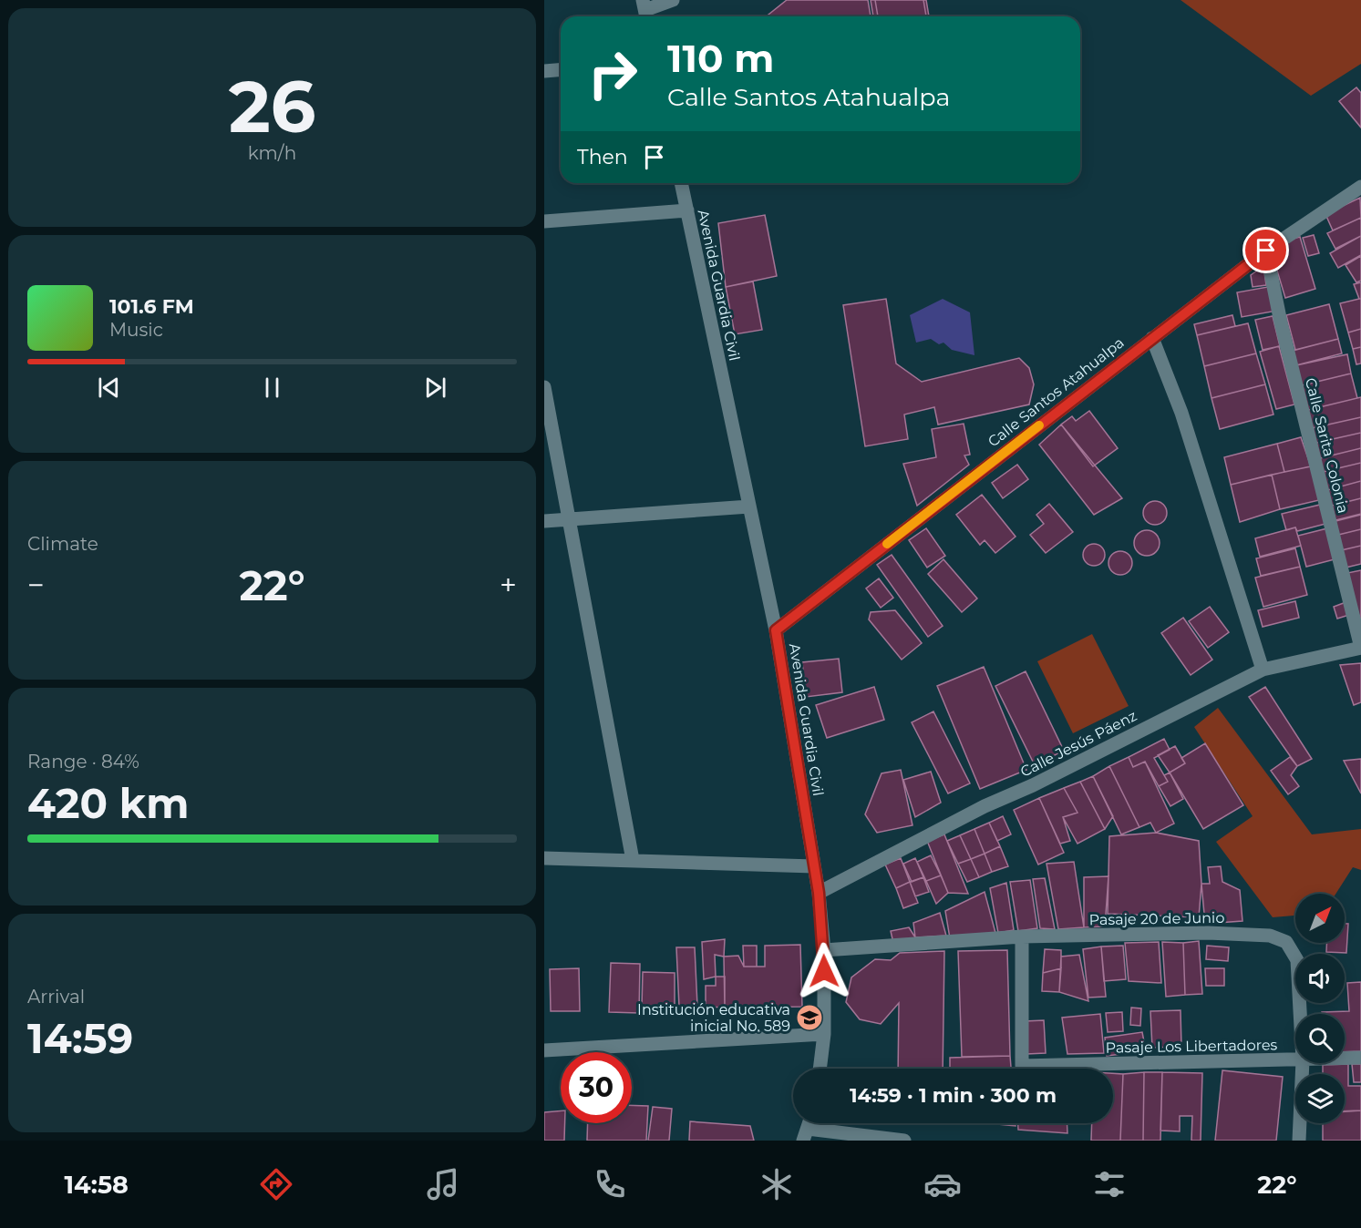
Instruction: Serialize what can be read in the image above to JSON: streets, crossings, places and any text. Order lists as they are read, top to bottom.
{
  "streets": {
    "street": [
      "Avenida Guardia Civil",
      "Calle Santos Atahualpa",
      "Calle Sarita Colonia",
      "Calle Jesús Páenz",
      "Pasaje 20 de Junio",
      "Pasaje Los Libertadores"
    ]
  },
  "crossings": [
    ["Avenida Guardia Civil", "Calle Santos Atahualpa"],
    ["Avenida Guardia Civil", "Calle Jesús Páenz"],
    ["Avenida Guardia Civil", "Pasaje 20 de Junio"],
    ["Calle Santos Atahualpa", "Calle Sarita Colonia"],
    ["Calle Sarita Colonia", "Calle Jesús Páenz"],
    ["Pasaje 20 de Junio", "Pasaje Los Libertadores"]
  ],
  "places": {
    "school or university": ["Institución educativa inicial No. 589"]
  },
  "north": "top right",
  "page": {
    "tile": [
      ["26", "km/h"],
      "Climate",
      ["Range · 84%", "420 km"],
      ["Arrival", "14:59"]
    ],
    "turn": ["110 m", "Calle Santos Atahualpa"],
    "then": "Then",
    "song": ["101.6 FM", "Music"],
    "heat": ["−", "22°", "+"],
    "limit": "30",
    "trip": "14:59 · 1 min · 300 m",
    "tabs": ["14:58", "22°"]
  }
}
